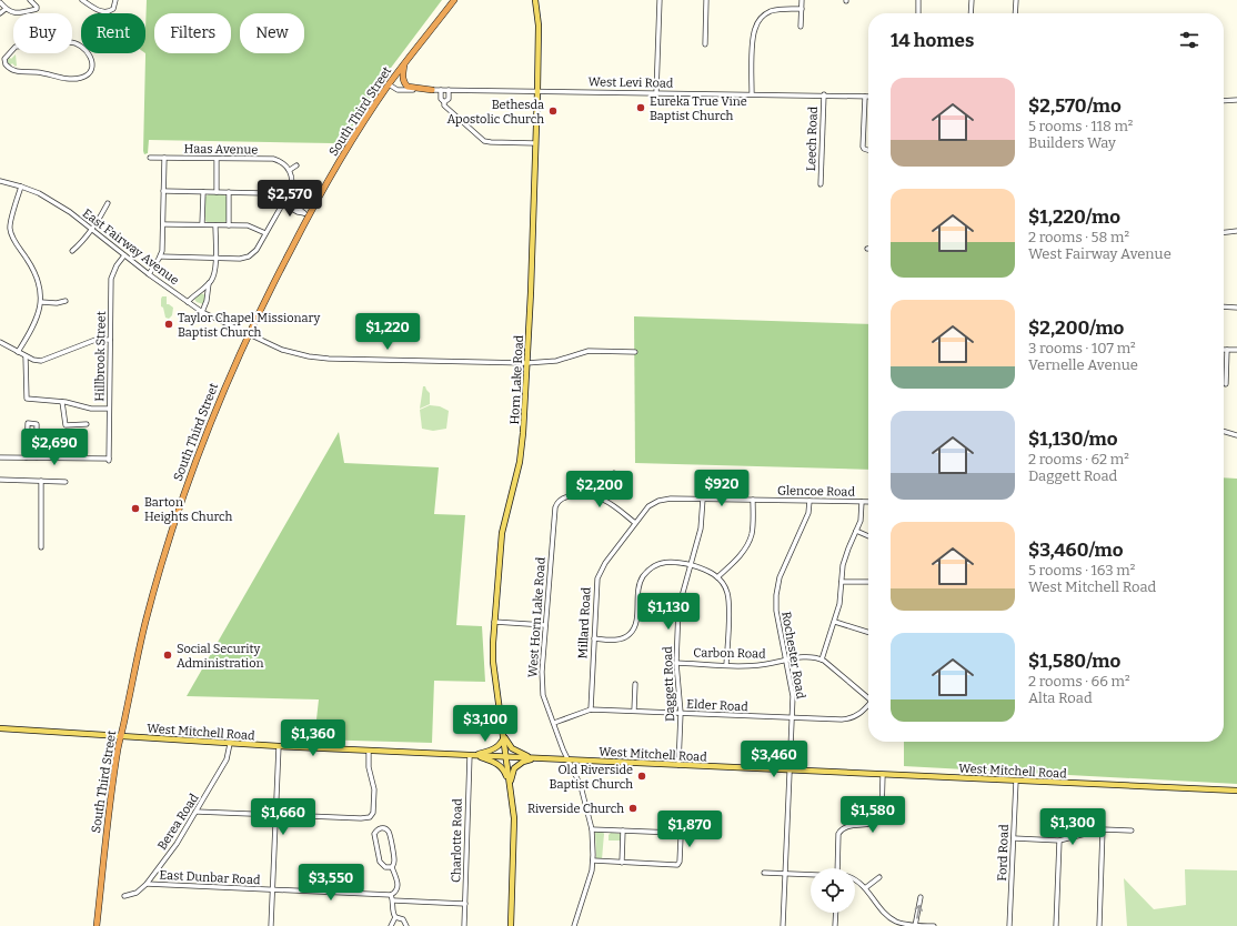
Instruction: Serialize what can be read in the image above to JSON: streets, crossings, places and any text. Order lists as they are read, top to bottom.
{
  "streets": {
    "highway": ["South Third Street"],
    "main road": ["Horn Lake Road", "West Mitchell Road"],
    "street": [
      "West Levi Road",
      "Leech Road",
      "Haas Avenue",
      "East Fairway Avenue",
      "Hillbrook Street",
      "Glencoe Road",
      "West Horn Lake Road",
      "Millard Road",
      "Carbon Road",
      "Rochester Road",
      "Daggett Road",
      "Elder Road",
      "Berea Road",
      "Charlotte Road",
      "Ford Road",
      "East Dunbar Road"
    ]
  },
  "crossings": [
    ["West Levi Road", "South Third Street"],
    ["West Levi Road", "Leech Road"],
    ["West Levi Road", "Horn Lake Road"],
    ["South Third Street", "East Fairway Avenue"],
    ["South Third Street", "West Mitchell Road"],
    ["East Fairway Avenue", "Hillbrook Street"],
    ["East Fairway Avenue", "Horn Lake Road"],
    ["Horn Lake Road", "West Mitchell Road"],
    ["Glencoe Road", "Millard Road"],
    ["Glencoe Road", "Rochester Road"],
    ["Glencoe Road", "Daggett Road"],
    ["West Horn Lake Road", "Elder Road"],
    ["West Horn Lake Road", "West Mitchell Road"],
    ["Millard Road", "Elder Road"],
    ["Carbon Road", "Rochester Road"],
    ["Carbon Road", "Daggett Road"],
    ["Rochester Road", "Elder Road"],
    ["Rochester Road", "West Mitchell Road"],
    ["Daggett Road", "Elder Road"],
    ["Daggett Road", "West Mitchell Road"],
    ["West Mitchell Road", "Berea Road"],
    ["West Mitchell Road", "Charlotte Road"],
    ["West Mitchell Road", "Ford Road"],
    ["Berea Road", "East Dunbar Road"]
  ],
  "places": [
    "Eureka True Vine Baptist Church",
    "Bethesda Apostolic Church",
    "Taylor Chapel Missionary Baptist Church",
    "Barton Heights Church",
    "Social Security Administration",
    "Old Riverside Baptist Church",
    "Riverside Church"
  ],
  "page": {
    "chip": [
      "Buy",
      "Rent",
      "Filters",
      "New"
    ],
    "heading": "14 homes",
    "list": [
      {
        "name": "$2,570/mo",
        "note": "5 rooms · 118 m² · Builders Way"
      },
      {
        "name": "$1,220/mo",
        "note": "2 rooms · 58 m² · West Fairway Avenue"
      },
      {
        "name": "$2,200/mo",
        "note": "3 rooms · 107 m² · Vernelle Avenue"
      },
      {
        "name": "$1,130/mo",
        "note": "2 rooms · 62 m² · Daggett Road"
      },
      {
        "name": "$3,460/mo",
        "note": "5 rooms · 163 m² · West Mitchell Road"
      },
      {
        "name": "$1,580/mo",
        "note": "2 rooms · 66 m² · Alta Road"
      }
    ],
    "price": [
      "$2,570",
      "$1,220",
      "$2,690",
      "$920",
      "$2,200",
      "$1,130",
      "$3,100",
      "$1,360",
      "$3,460",
      "$1,580",
      "$1,660",
      "$1,300",
      "$1,870",
      "$3,550"
    ]
  }
}
